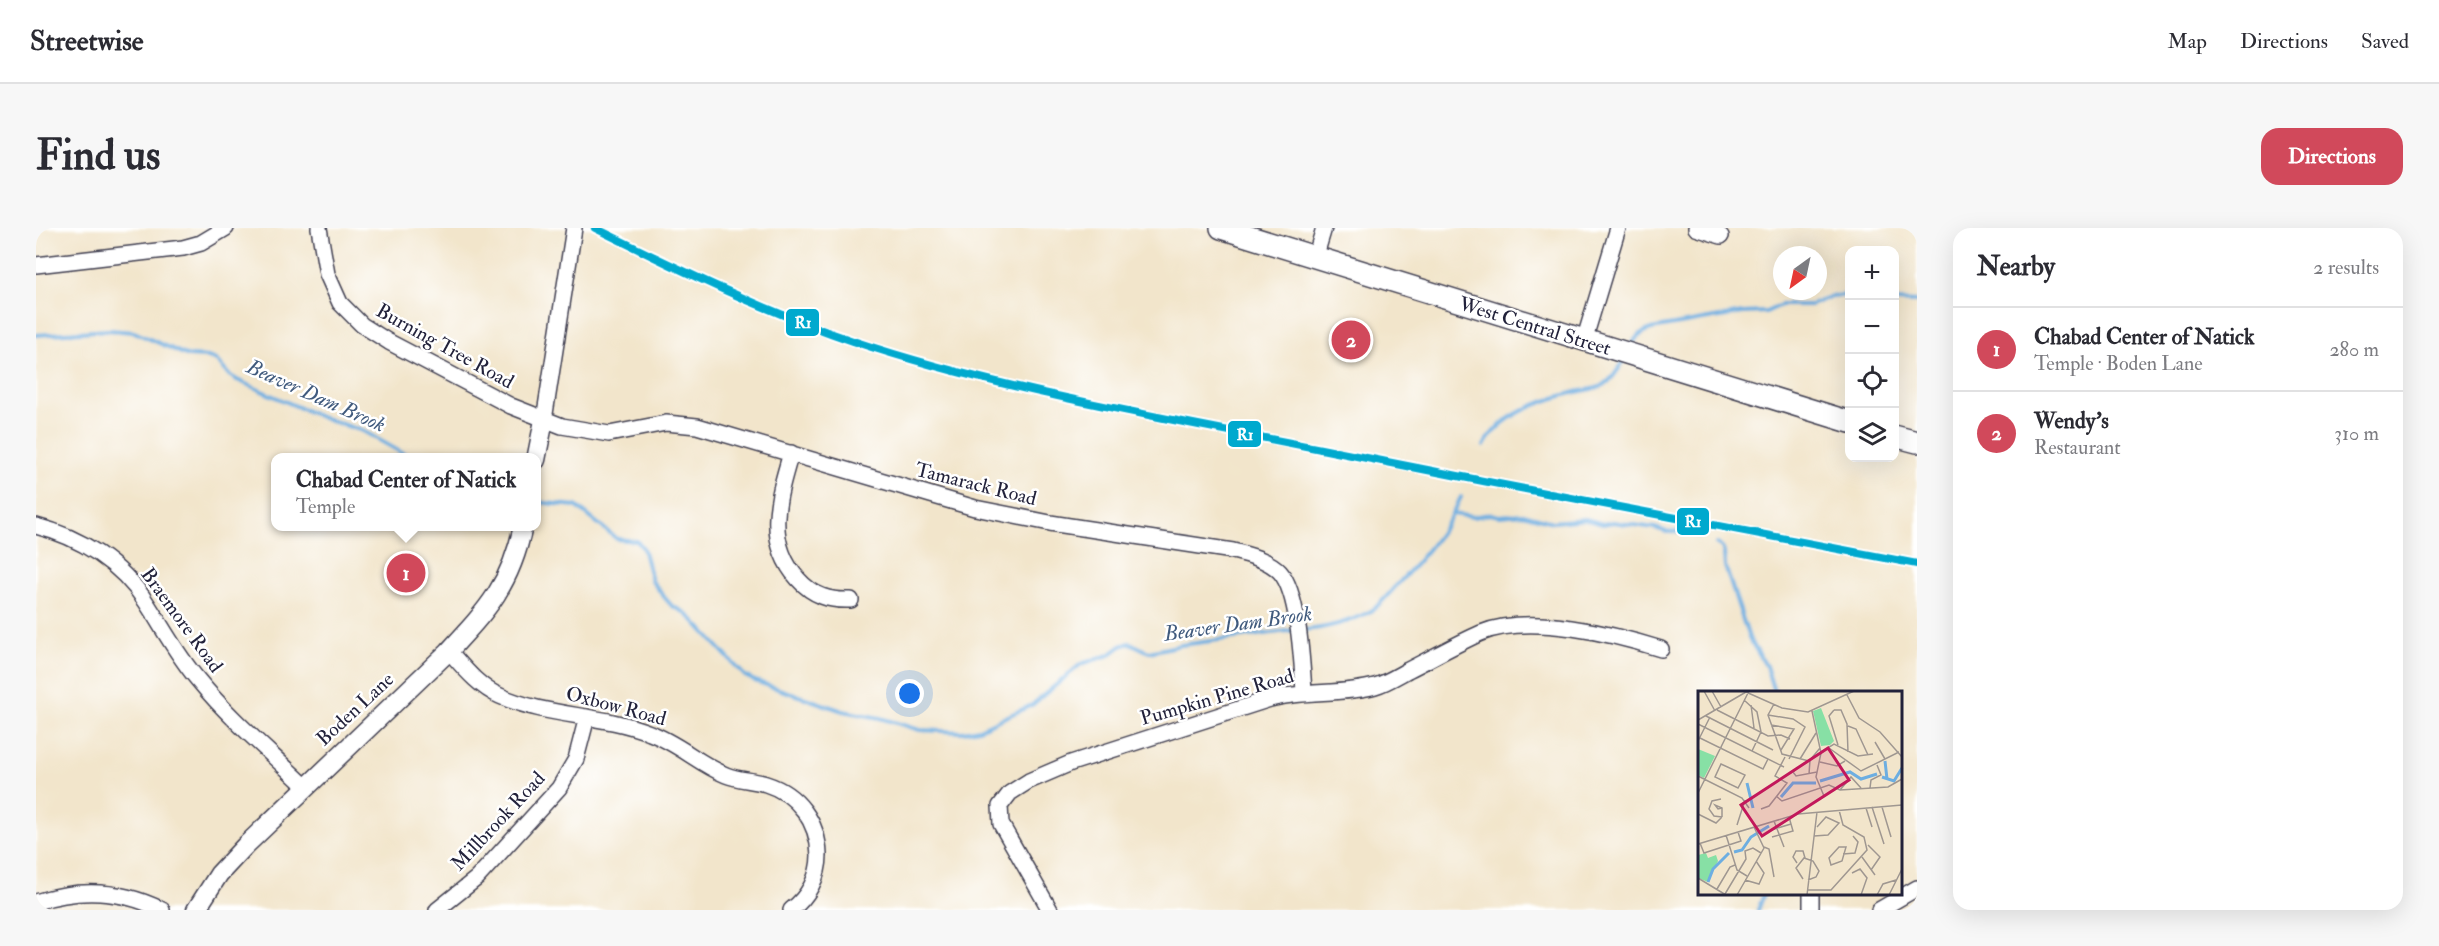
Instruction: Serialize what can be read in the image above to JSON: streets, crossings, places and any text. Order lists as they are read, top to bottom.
{
  "streets": {
    "main road": ["West Central Street"],
    "street": [
      "Burning Tree Road",
      "Tamarack Road",
      "Braemore Road",
      "Pumpkin Pine Road",
      "Oxbow Road",
      "Boden Lane",
      "Millbrook Road"
    ]
  },
  "crossings": [
    ["Burning Tree Road", "Tamarack Road"],
    ["Tamarack Road", "Pumpkin Pine Road"],
    ["Braemore Road", "Boden Lane"],
    ["Oxbow Road", "Boden Lane"],
    ["Oxbow Road", "Millbrook Road"]
  ],
  "water": ["Beaver Dam Brook"],
  "lines": ["transit line R1"],
  "north": "bottom left",
  "page": {
    "header": "Streetwise",
    "nav": ["Map", "Directions", "Saved"],
    "buttons": "Directions",
    "title": "Find us",
    "heading": ["Nearby", "2 results"],
    "map_buttons": ["+", "−"],
    "list": [
      {
        "mark": "1",
        "name": "Chabad Center of Natick",
        "note": "Temple · Boden Lane",
        "value": "280 m"
      },
      {
        "mark": "2",
        "name": "Wendy's",
        "note": "Restaurant",
        "value": "310 m"
      }
    ],
    "pins": ["2", "1"],
    "popup": ["Chabad Center of Natick", "Temple"]
  }
}
